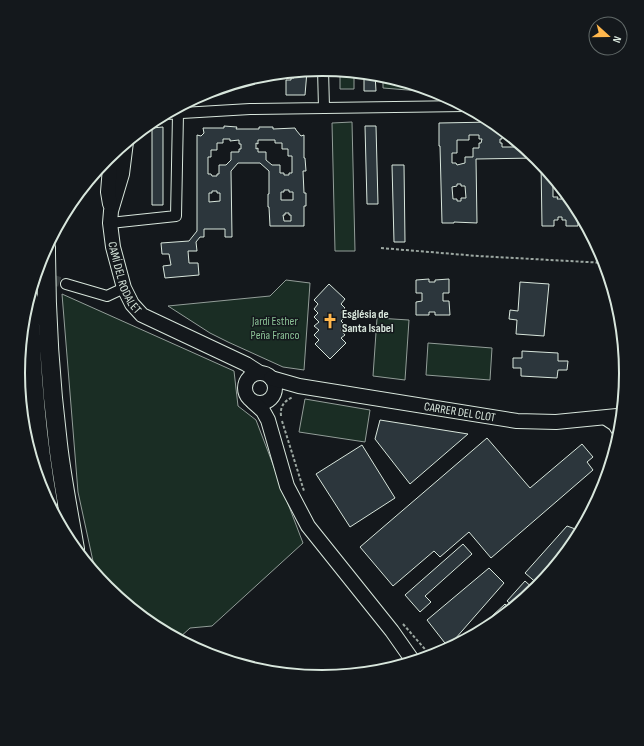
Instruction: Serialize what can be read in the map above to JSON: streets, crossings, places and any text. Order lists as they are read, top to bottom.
{
  "streets": {
    "street": ["CAMÍ DEL RODALET", "CARRER DEL CLOT"]
  },
  "crossings": [
    ["CAMÍ DEL RODALET", "CARRER DEL CLOT"]
  ],
  "parks": ["Jardí Esther Peña Franco"],
  "places": {
    "church": ["Església de Santa Isabel"]
  },
  "north": "right"
}
